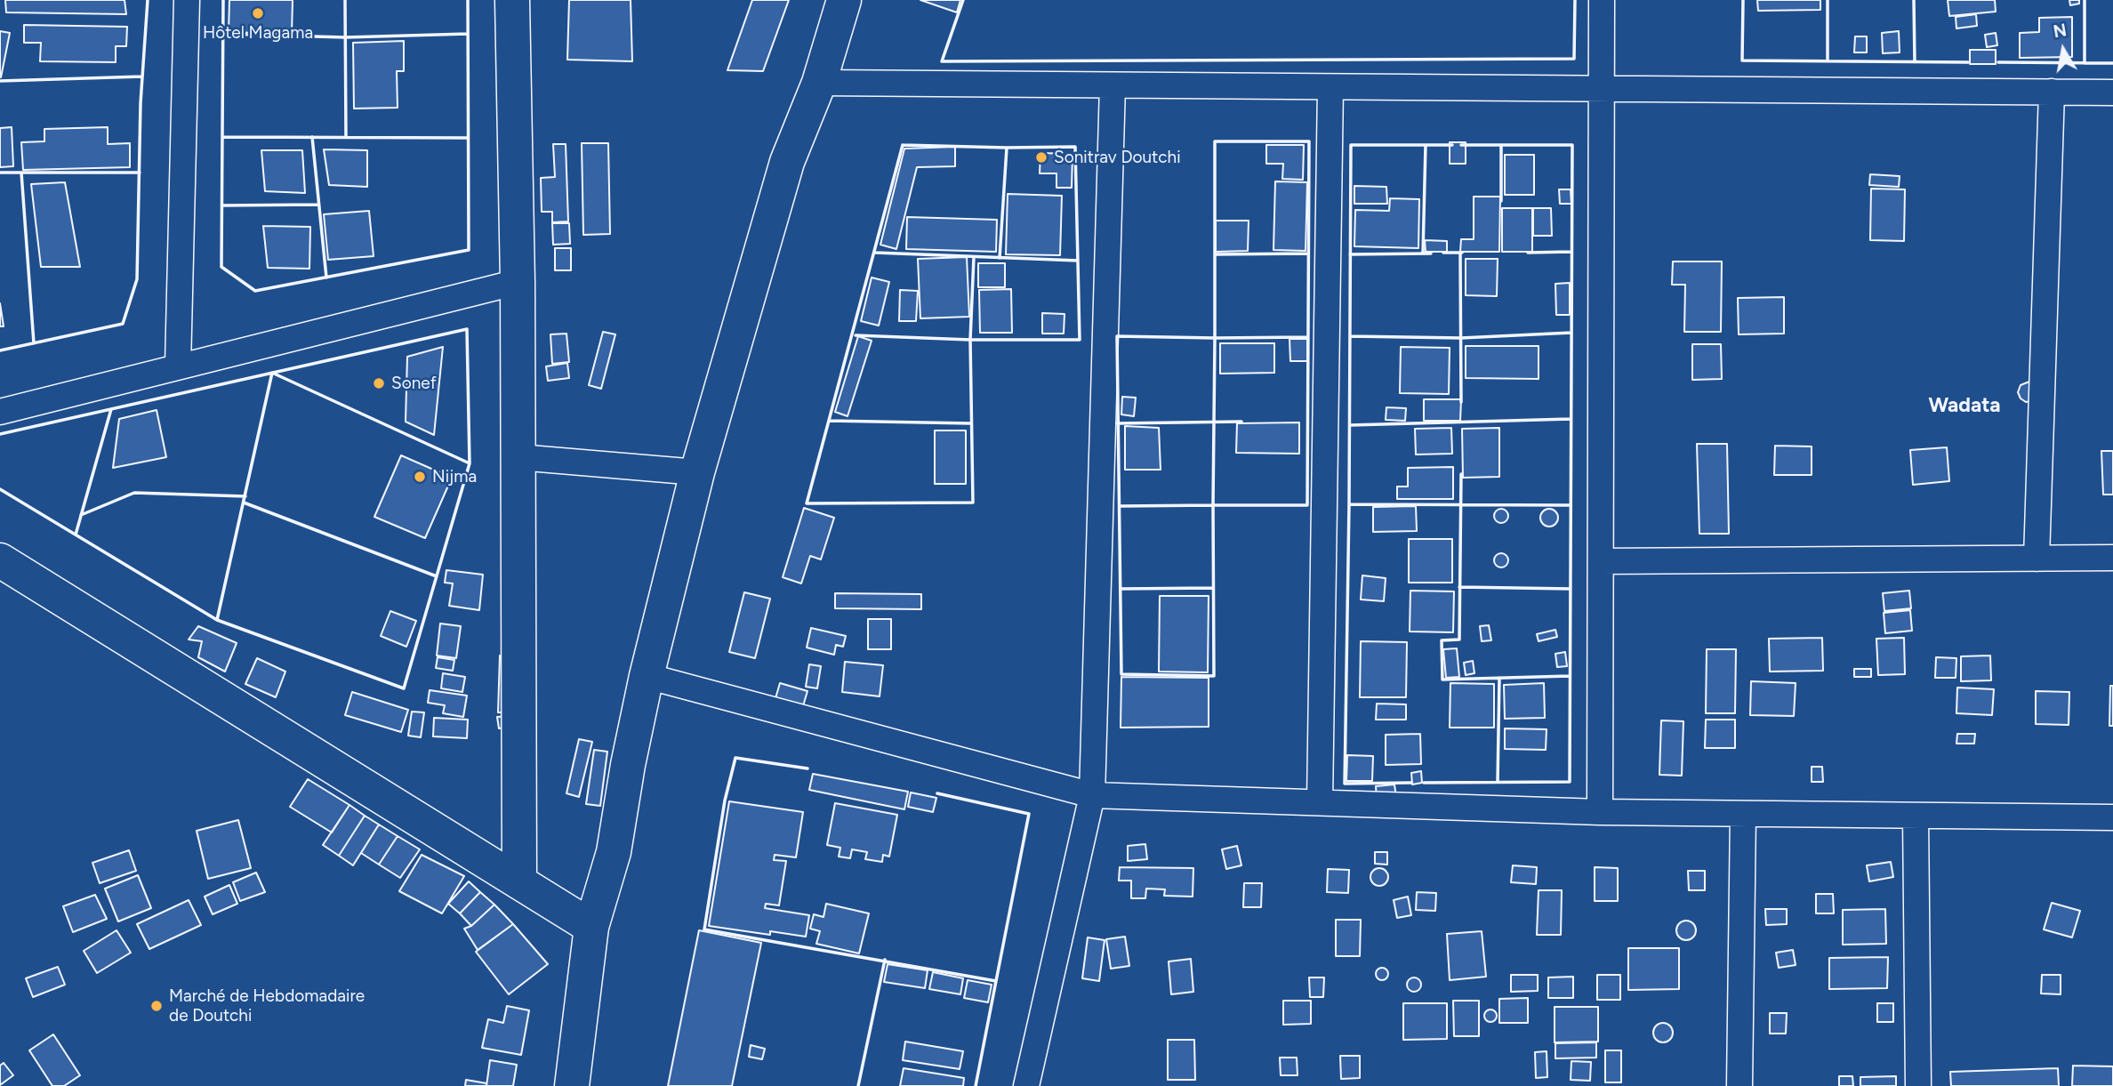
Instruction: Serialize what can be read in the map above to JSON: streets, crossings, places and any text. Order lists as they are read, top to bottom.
{
  "districts": ["Wadata"],
  "places": [
    "Hôtel Magama",
    "Sonitrav Doutchi",
    "Sonef",
    "Nijma",
    "Marché de Hebdomadaire de Doutchi"
  ],
  "north": "top"
}
